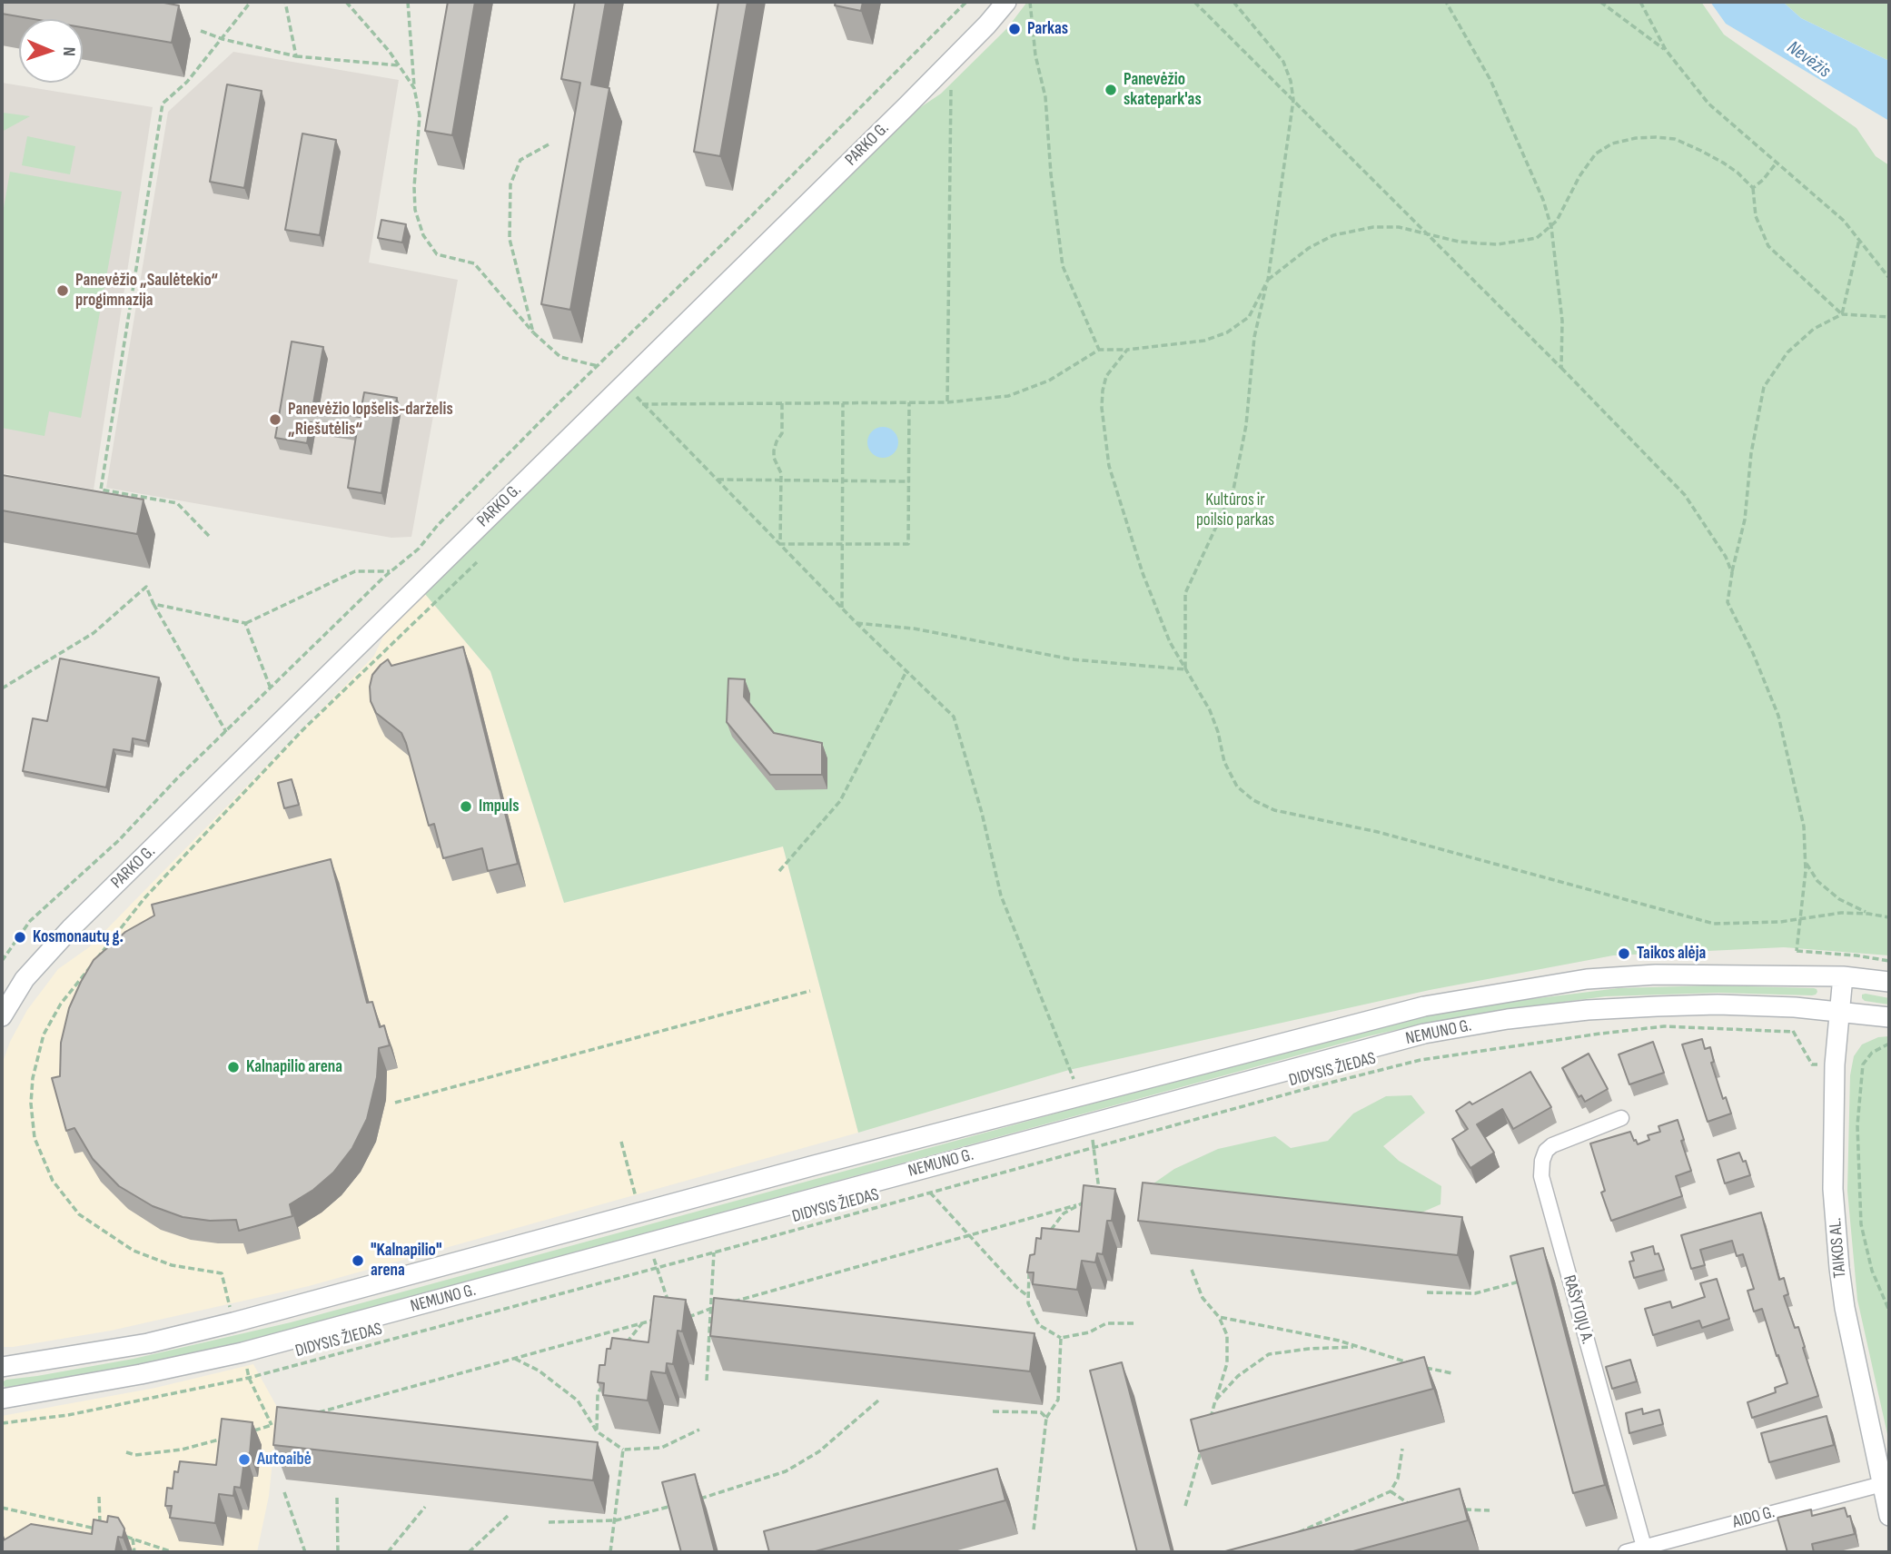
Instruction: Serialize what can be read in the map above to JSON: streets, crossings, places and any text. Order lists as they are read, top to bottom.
{
  "streets": {
    "main road": ["PARKO G.", "NEMUNO G.", "TAIKOS AL."],
    "street": ["RAŠYTOJŲ A.", "AIDO G."],
    "path": ["DIDYSIS ŽIEDAS"]
  },
  "crossings": [
    ["NEMUNO G.", "TAIKOS AL."],
    ["DIDYSIS ŽIEDAS", "TAIKOS AL."],
    ["TAIKOS AL.", "AIDO G."],
    ["RAŠYTOJŲ A.", "AIDO G."]
  ],
  "water": ["Nevėžis"],
  "parks": ["Kultūros ir poilsio parkas"],
  "places": [
    "Parkas",
    "Panevėžio skatepark'as",
    "Panevėžio „Saulėtekio“ progimnazija",
    "Panevėžio lopšelis-darželis „Riešutėlis“",
    "Impuls",
    "Kosmonautų g.",
    "Taikos alėja",
    "Kalnapilio arena",
    "\"Kalnapilio\" arena",
    "Autoaibė"
  ],
  "north": "right"
}
